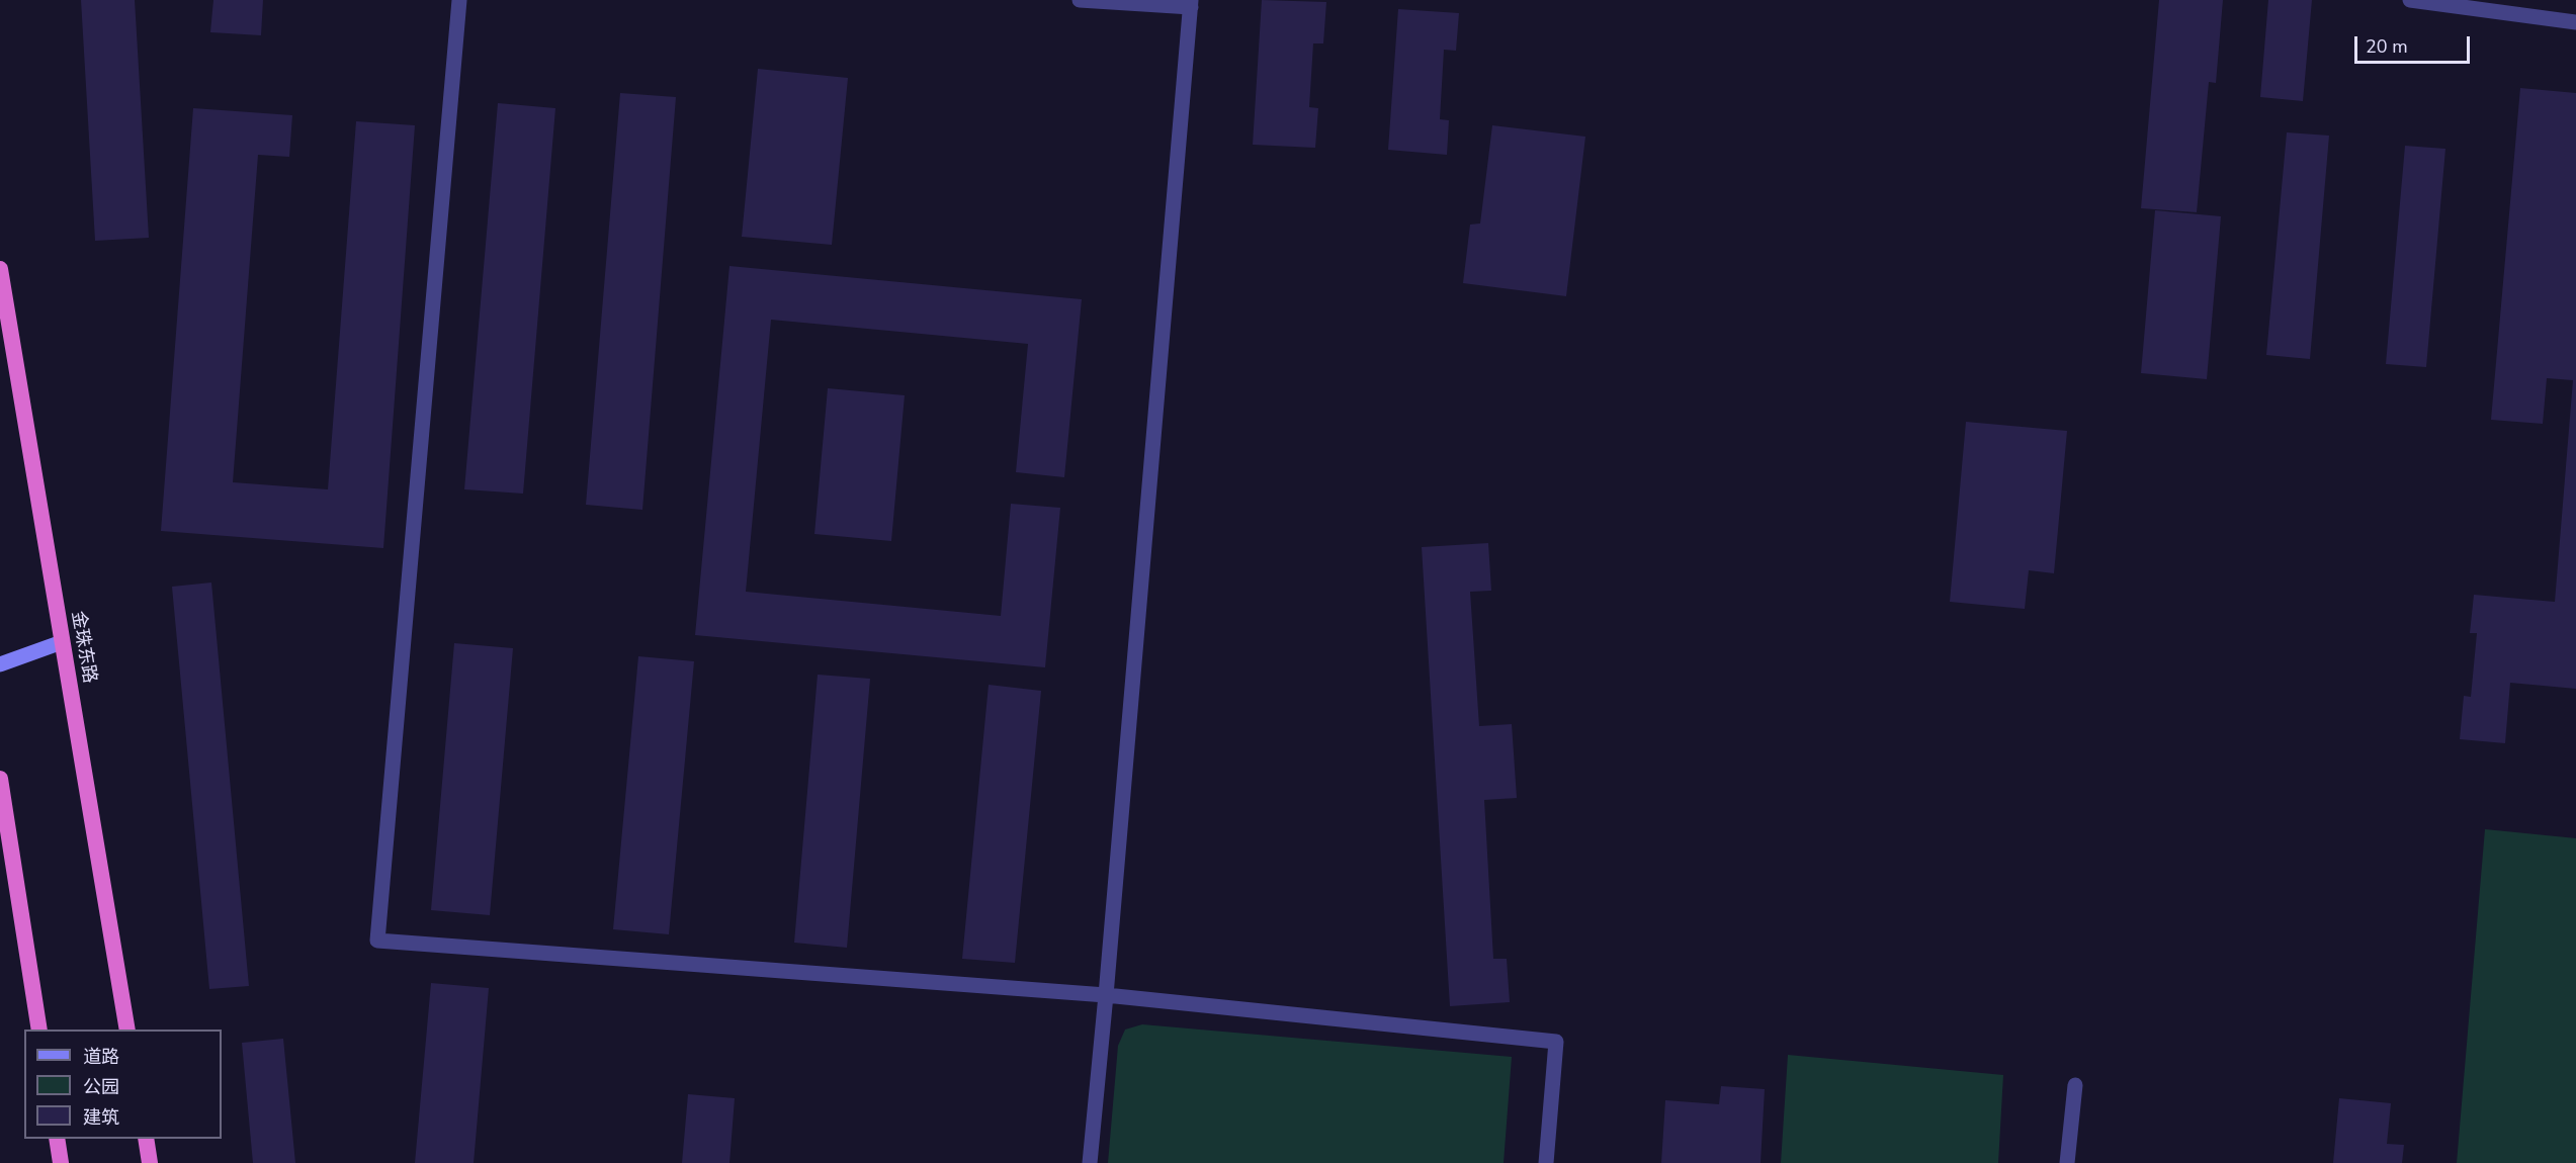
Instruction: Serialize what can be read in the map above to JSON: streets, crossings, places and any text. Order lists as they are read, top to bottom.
{
  "streets": {
    "highway": ["金珠东路"]
  },
  "legend": ["道路", "公园", "建筑"],
  "scale_bar": "20 m"
}
